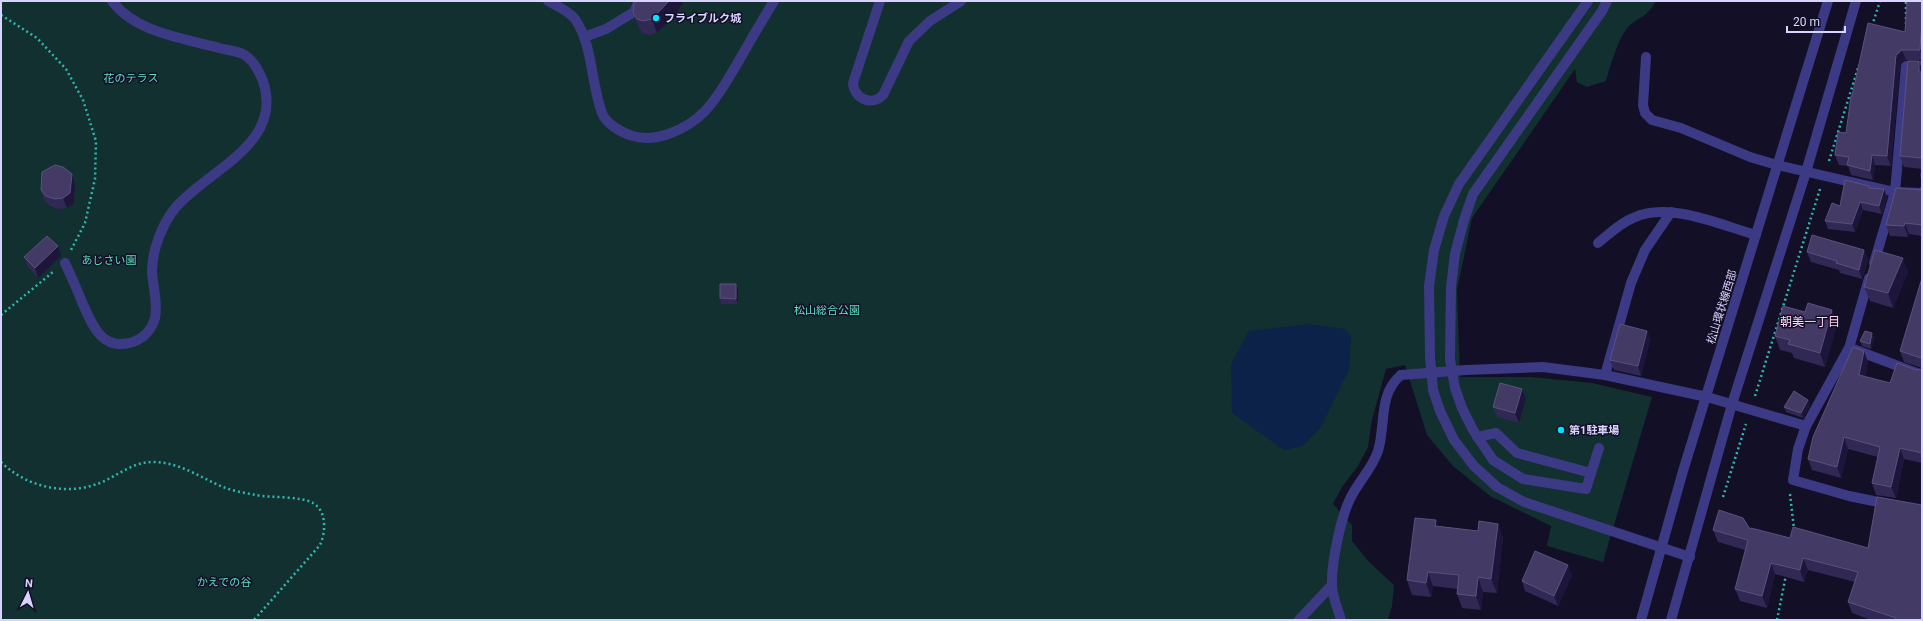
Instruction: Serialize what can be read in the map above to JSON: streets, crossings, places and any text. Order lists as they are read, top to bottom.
{
  "streets": {
    "street": ["松山環状線西部"]
  },
  "districts": ["朝美一丁目"],
  "parks": [
    "花のテラス",
    "あじさい園",
    "松山総合公園",
    "かえでの谷"
  ],
  "places": ["フライブルク城", "第1駐車場"],
  "scale_bar": "20 m",
  "north": "top"
}
